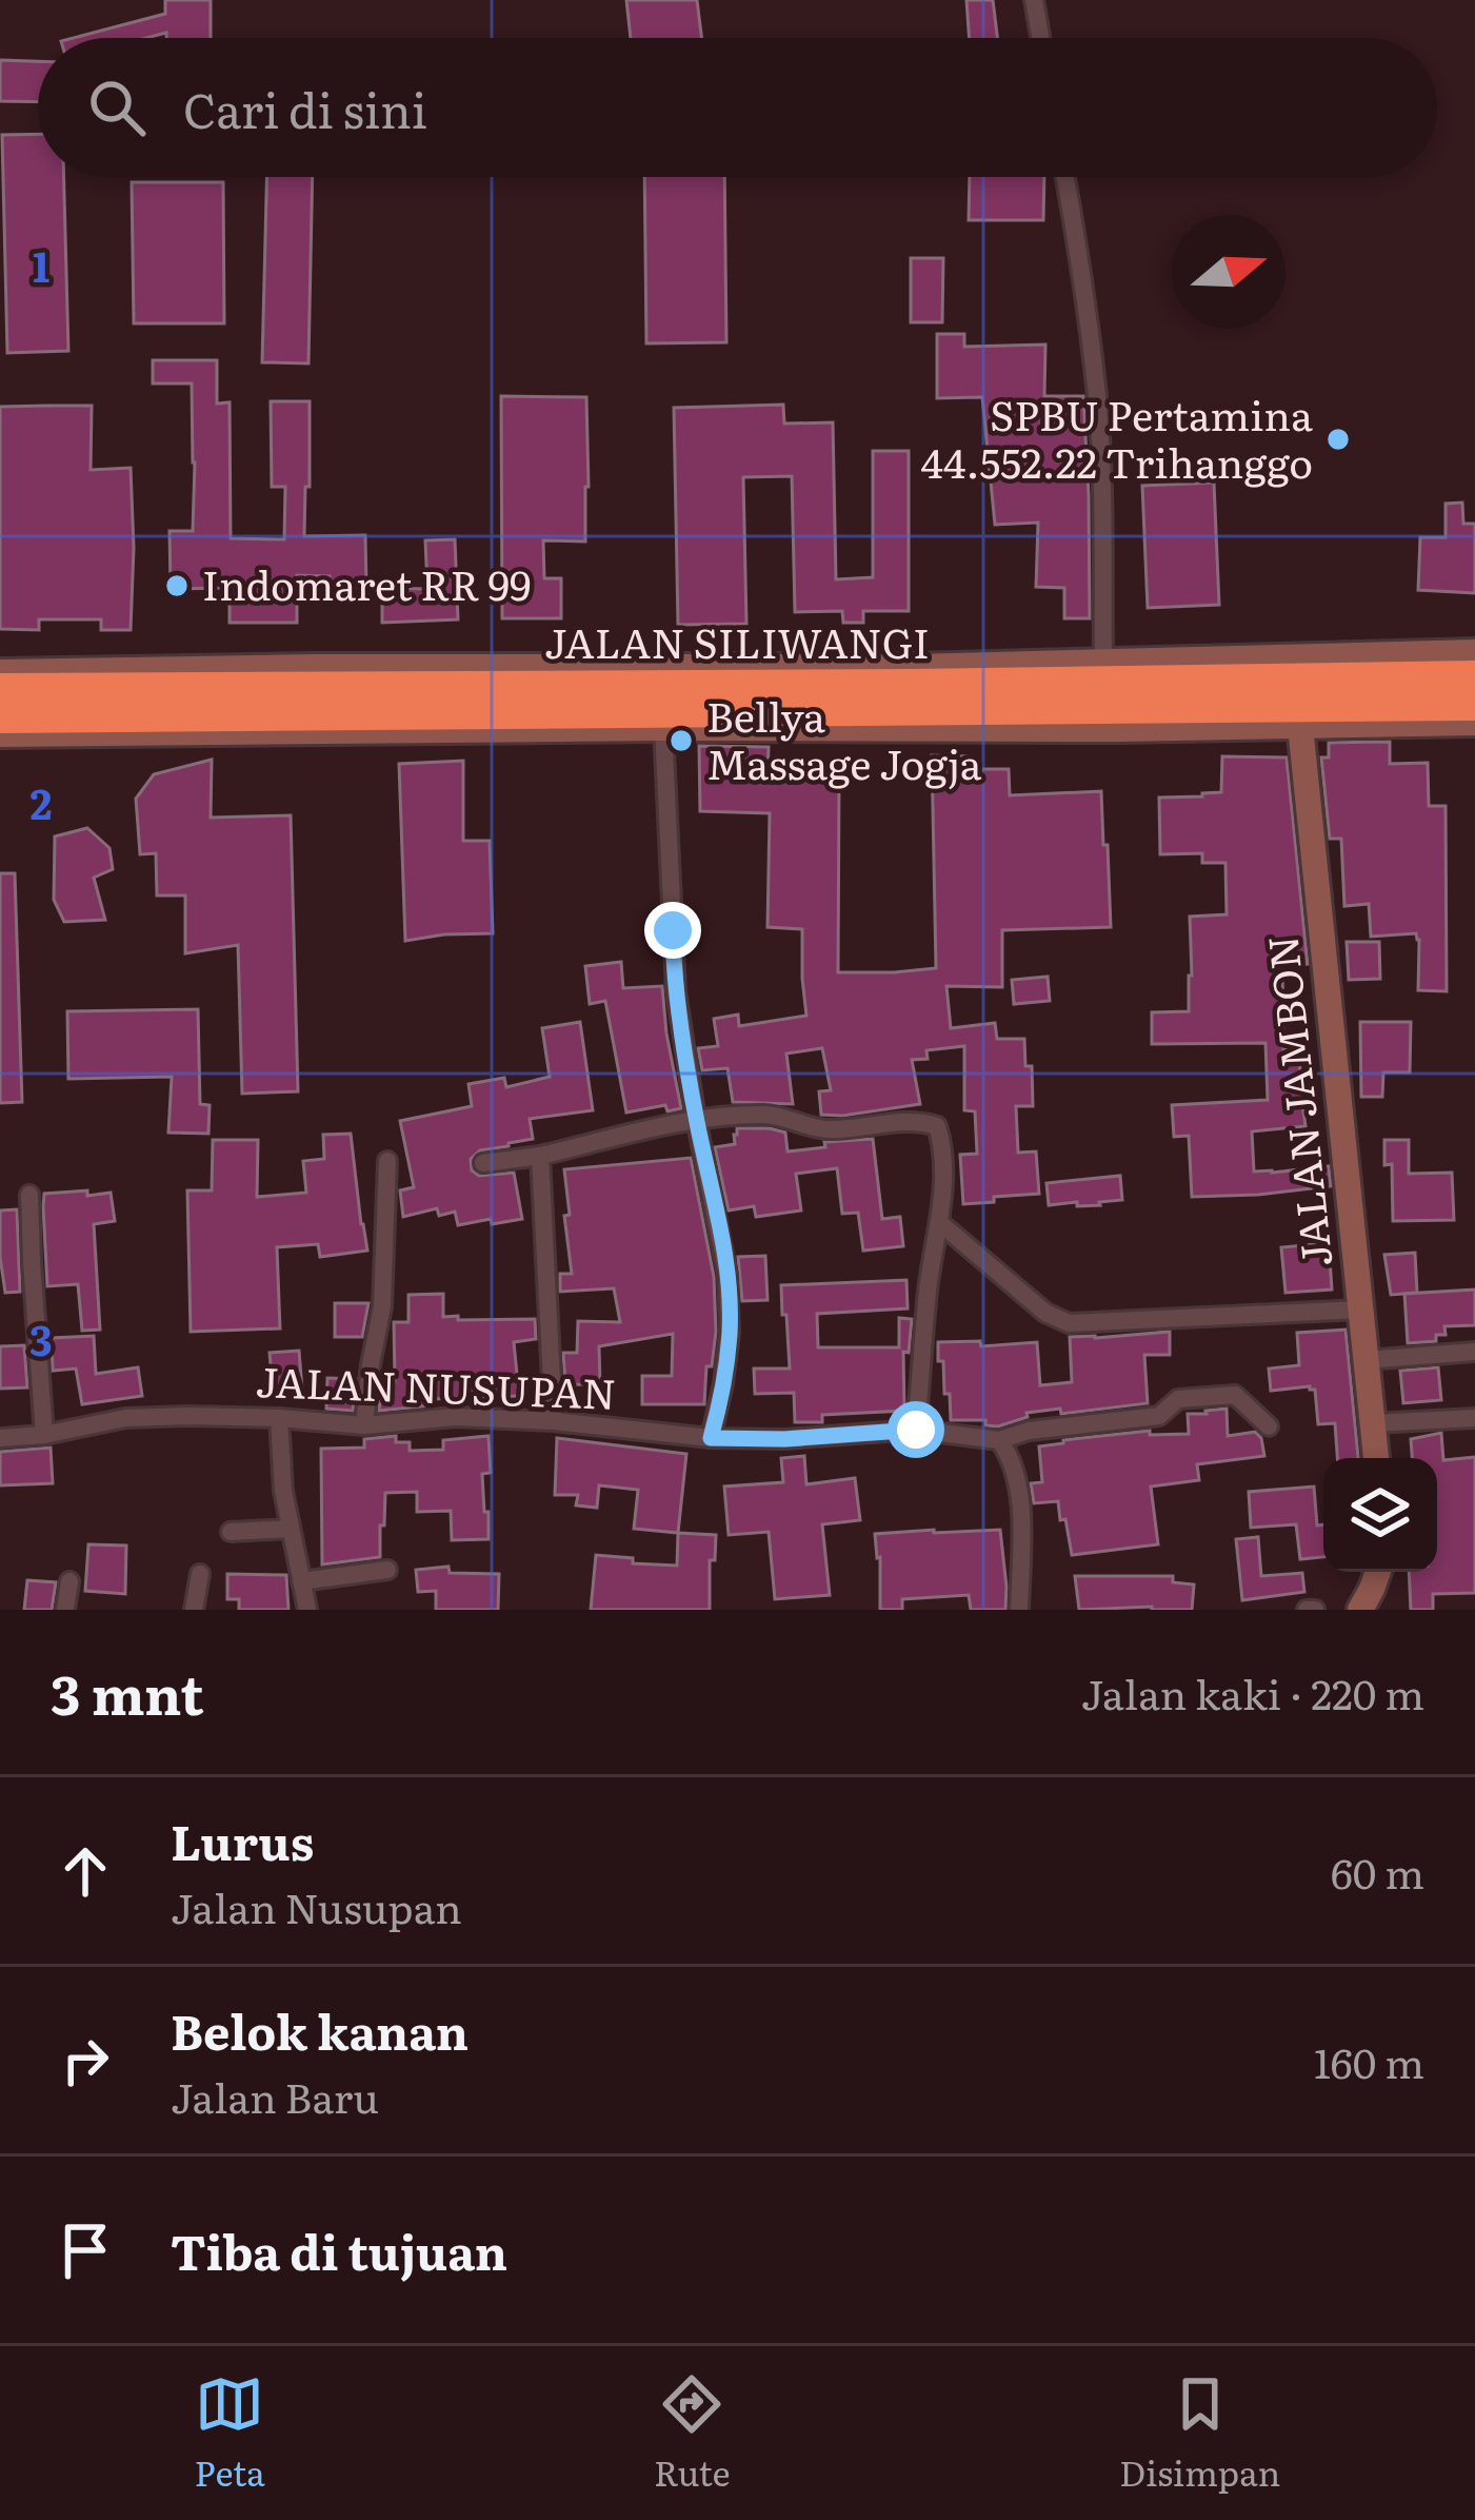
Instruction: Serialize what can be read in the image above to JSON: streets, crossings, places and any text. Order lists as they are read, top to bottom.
{
  "streets": {
    "highway": ["JALAN SILIWANGI"],
    "street": ["JALAN JAMBON", "JALAN NUSUPAN"]
  },
  "places": ["SPBU Pertamina 44.552.22 Trihanggo", "Indomaret RR 99", "Bellya Massage Jogja"],
  "north": "right",
  "page": {
    "search": "Cari di sini",
    "heading": ["3 mnt", "Jalan kaki · 220 m"],
    "list": [
      ["Lurus", "Jalan Nusupan", "60 m"],
      ["Belok kanan", "Jalan Baru", "160 m"],
      "Tiba di tujuan"
    ],
    "nav": ["Peta", "Rute", "Disimpan"]
  },
  "grid": {
    "rows": ["1", "2", "3"]
  }
}
